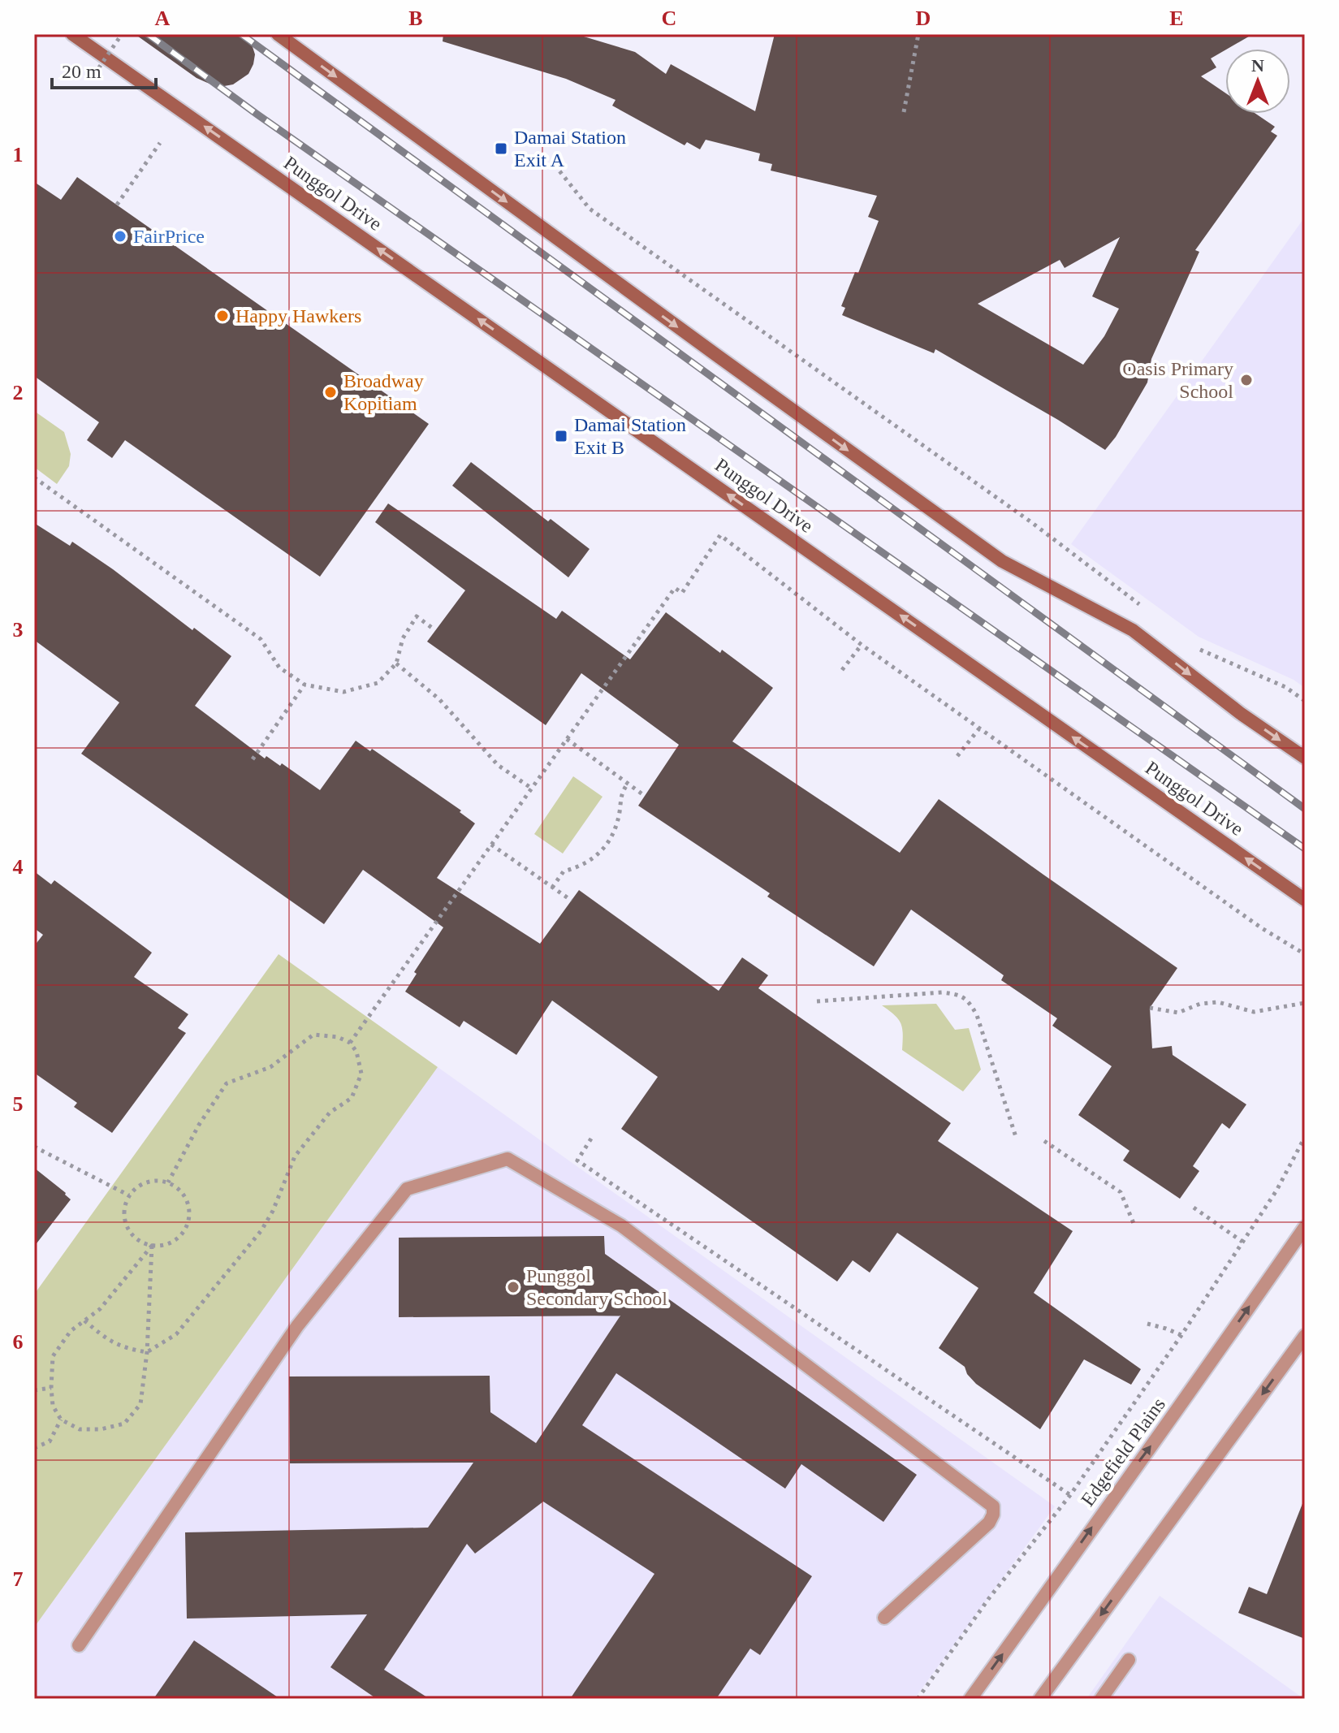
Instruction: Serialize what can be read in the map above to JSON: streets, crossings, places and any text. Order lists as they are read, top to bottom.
{
  "streets": {
    "street": ["Punggol Drive", "Edgefield Plains"]
  },
  "places": {
    "transit": ["Damai Station Exit A", "Damai Station Exit B"],
    "other": [
      "FairPrice",
      "Happy Hawkers",
      "Oasis Primary School",
      "Broadway Kopitiam",
      "Punggol Secondary School"
    ]
  },
  "scale_bar": "20 m",
  "north": "top",
  "grid": {
    "columns": [
      "A",
      "B",
      "C",
      "D",
      "E"
    ],
    "rows": [
      "1",
      "2",
      "3",
      "4",
      "5",
      "6",
      "7"
    ]
  }
}
